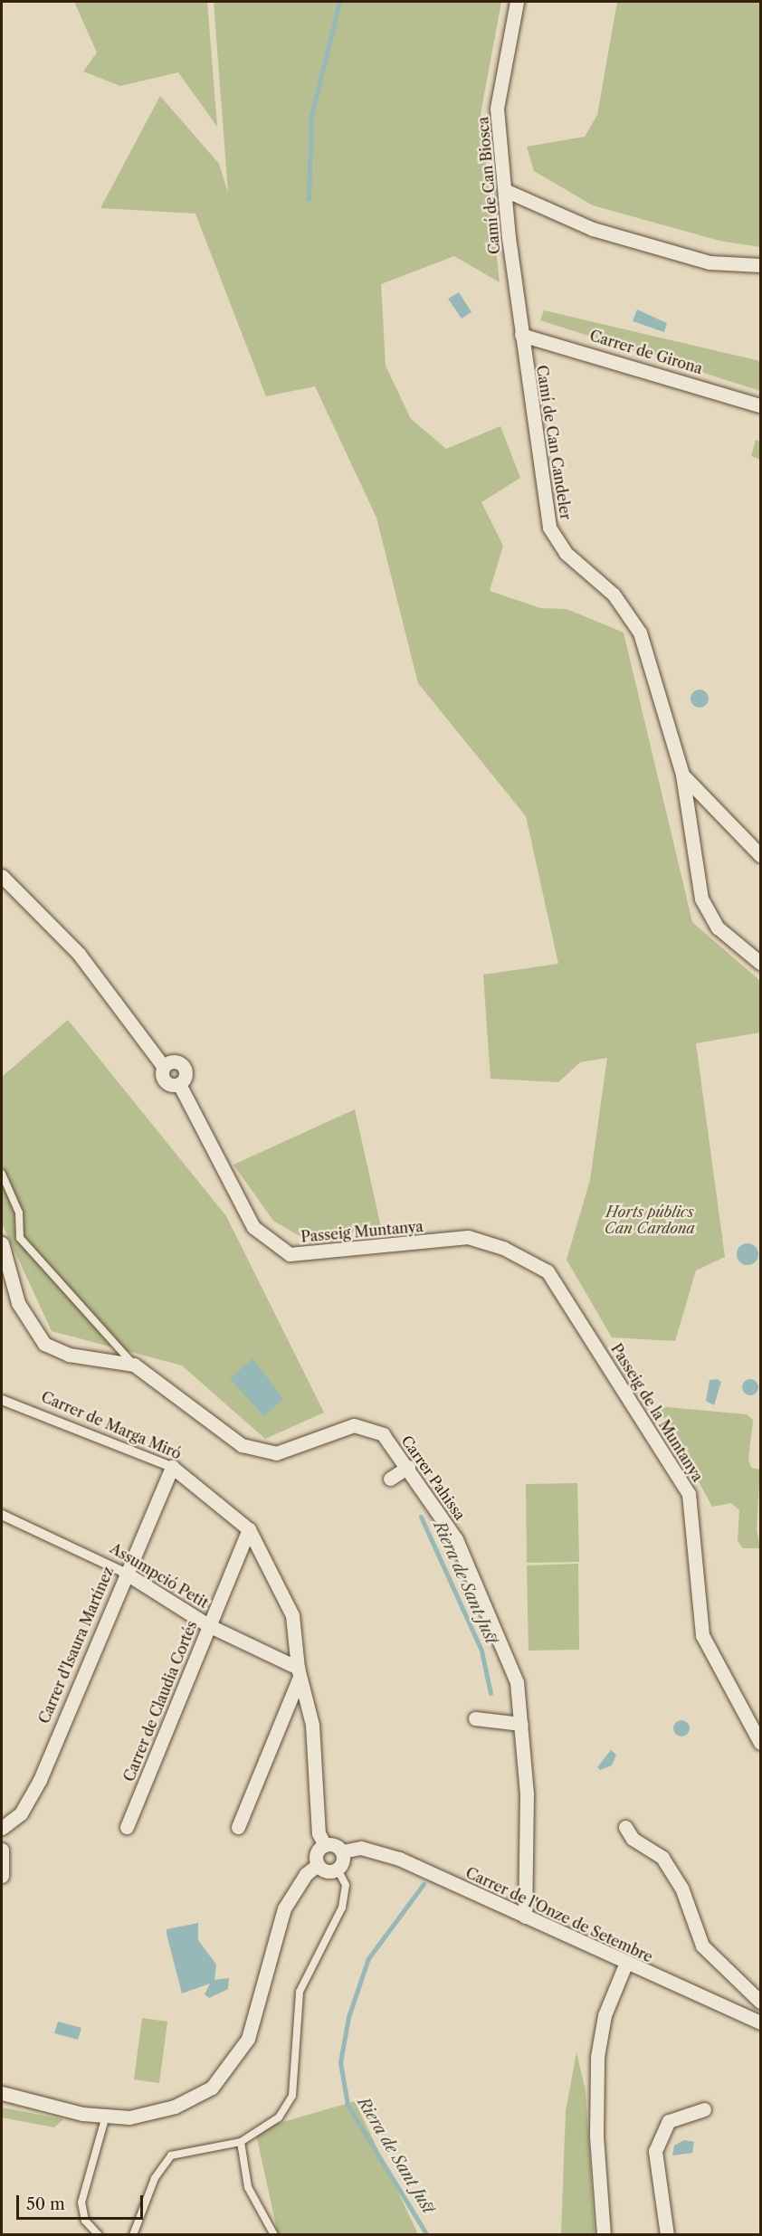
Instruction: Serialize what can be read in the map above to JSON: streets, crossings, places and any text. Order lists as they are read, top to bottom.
{
  "streets": {
    "street": [
      "Camí de Can Biosca",
      "Carrer de Girona",
      "Camí de Can Candeler",
      "Passeig Muntanya",
      "Passeig de la Muntanya",
      "Carrer de Marga Miró",
      "Carrer Pahissa",
      "Assumpció Petit",
      "Carrer d'Isaura Martínez",
      "Carrer de Claudia Cortés",
      "Carrer de l'Onze de Setembre"
    ]
  },
  "crossings": [
    ["Camí de Can Biosca", "Carrer de Girona"],
    ["Camí de Can Biosca", "Camí de Can Candeler"],
    ["Carrer de Girona", "Camí de Can Candeler"],
    ["Passeig Muntanya", "Passeig de la Muntanya"],
    ["Carrer de Marga Miró", "Assumpció Petit"],
    ["Carrer de Marga Miró", "Carrer d'Isaura Martínez"],
    ["Carrer de Marga Miró", "Carrer de Claudia Cortés"],
    ["Carrer de Marga Miró", "Carrer de l'Onze de Setembre"],
    ["Carrer Pahissa", "Carrer de l'Onze de Setembre"],
    ["Assumpció Petit", "Carrer d'Isaura Martínez"],
    ["Assumpció Petit", "Carrer de Claudia Cortés"]
  ],
  "water": ["Riera de Sant Just"],
  "parks": ["Horts públics Can Cardona"],
  "scale_bar": "50 m"
}
